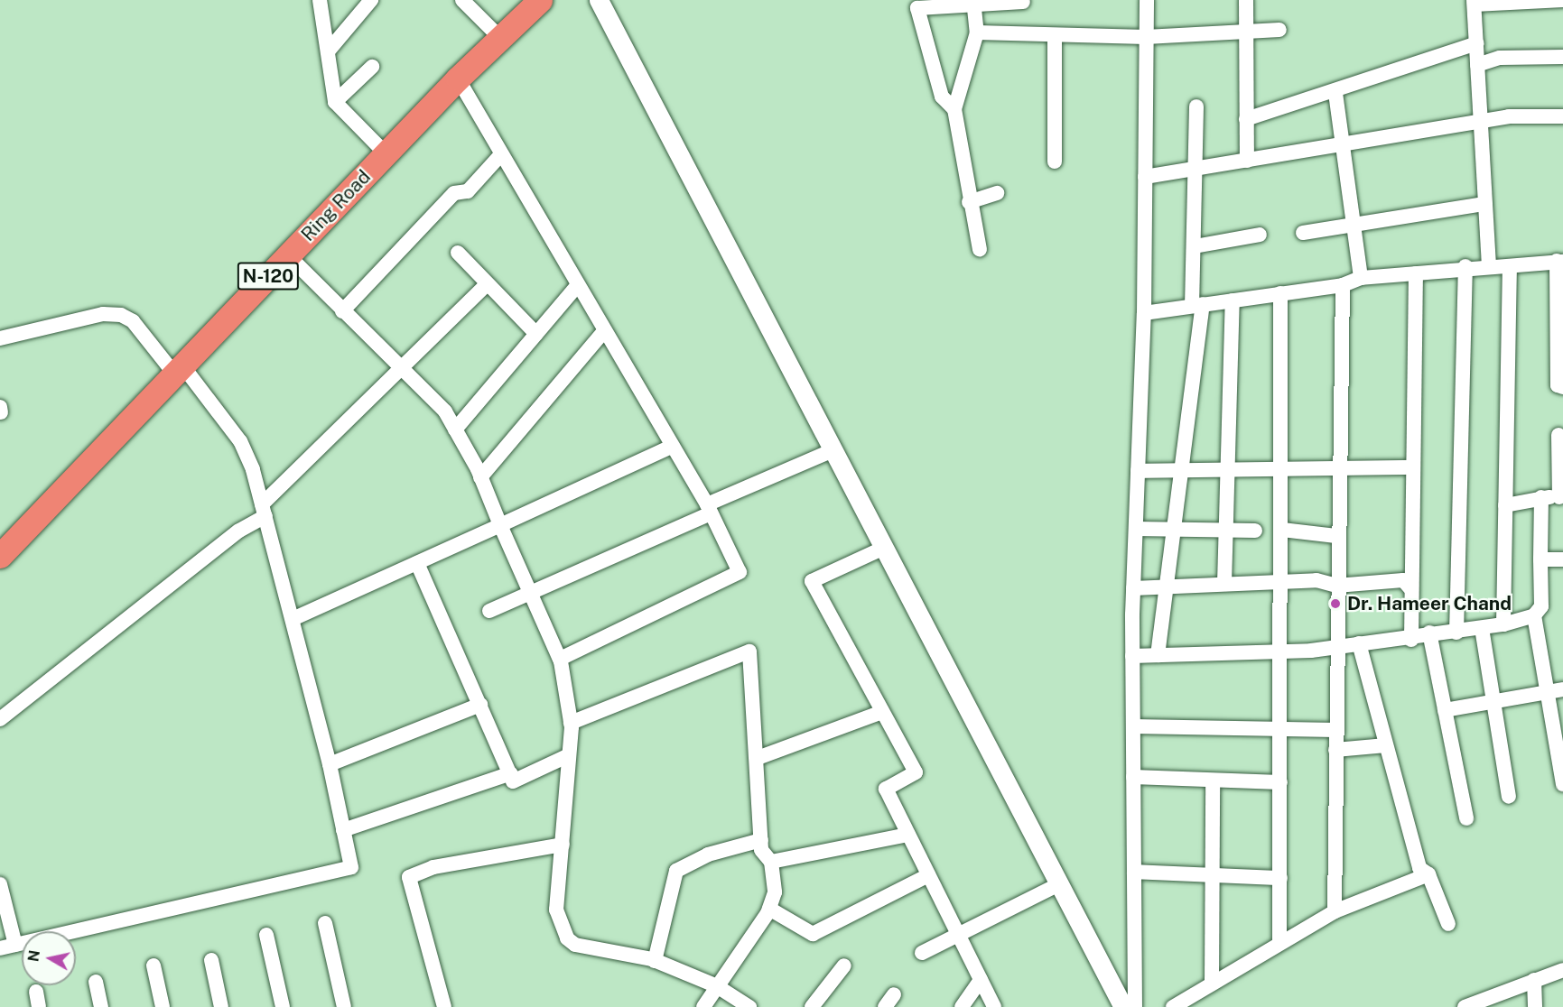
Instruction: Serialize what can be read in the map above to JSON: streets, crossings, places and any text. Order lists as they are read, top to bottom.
{
  "streets": {
    "highway": ["Ring Road", "N-120"]
  },
  "places": ["Dr. Hameer Chand"],
  "north": "left"
}
